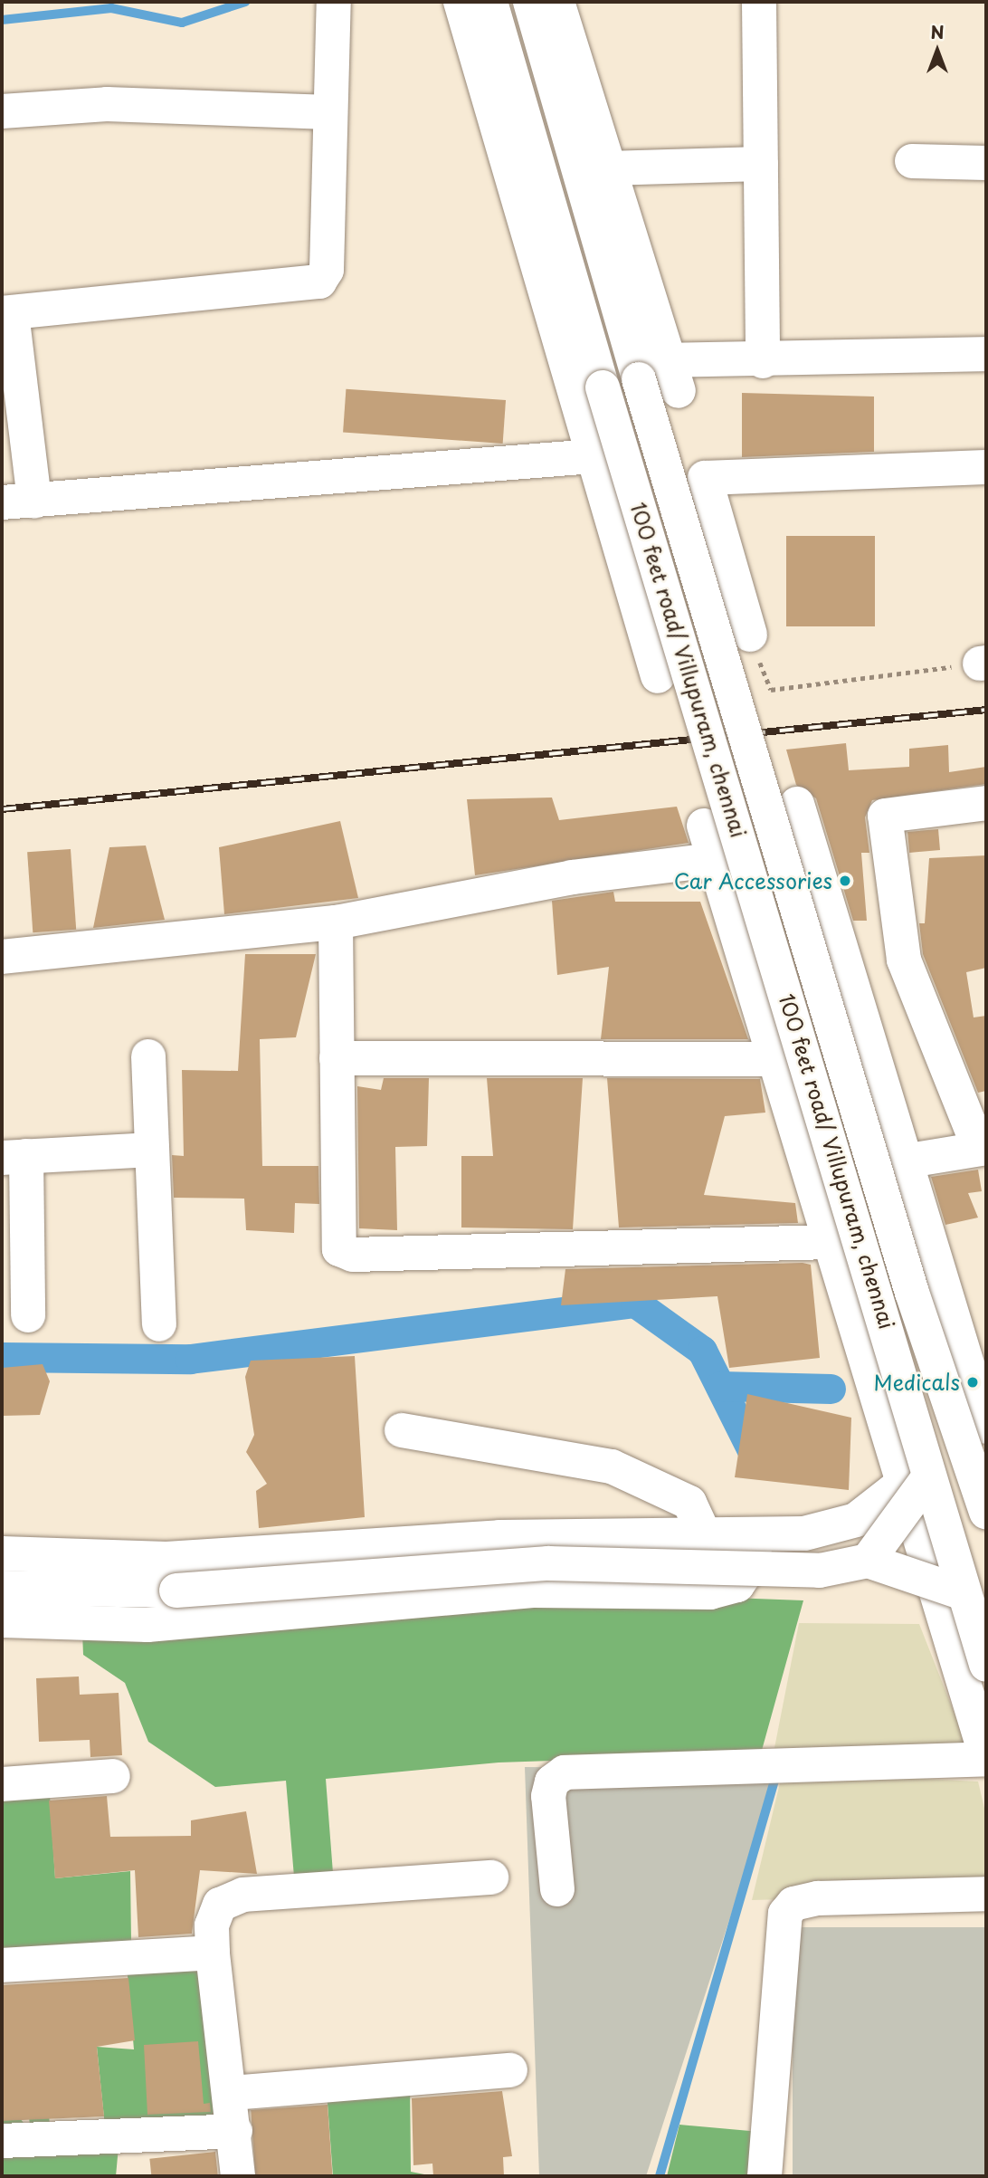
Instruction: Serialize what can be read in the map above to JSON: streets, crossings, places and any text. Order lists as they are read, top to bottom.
{
  "streets": {
    "main road": ["100 feet road/ Villupuram, chennai"]
  },
  "places": ["Car Accessories", "Medicals"],
  "north": "top"
}
